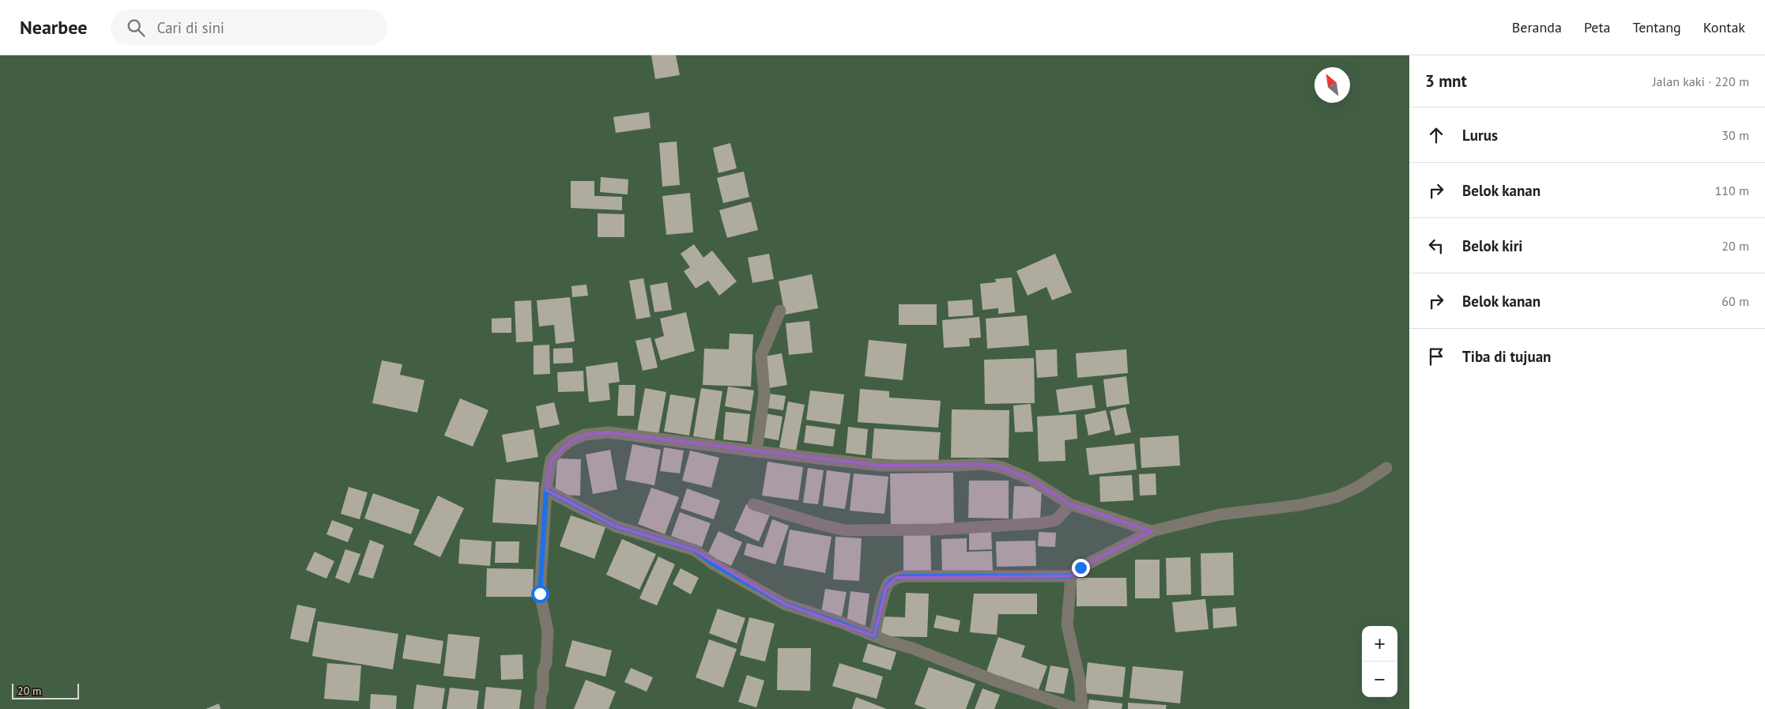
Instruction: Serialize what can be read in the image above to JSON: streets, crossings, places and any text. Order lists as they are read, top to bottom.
{
  "scale_bar": "20 m",
  "north": "top left",
  "page": {
    "header": "Nearbee",
    "search": "Cari di sini",
    "nav": [
      "Beranda",
      "Peta",
      "Tentang",
      "Kontak"
    ],
    "heading": ["3 mnt", "Jalan kaki · 220 m"],
    "list": [
      ["Lurus", "30 m"],
      ["Belok kanan", "110 m"],
      ["Belok kiri", "20 m"],
      ["Belok kanan", "60 m"],
      "Tiba di tujuan"
    ],
    "map_buttons": ["+", "−"],
    "scale": "20 m"
  }
}
